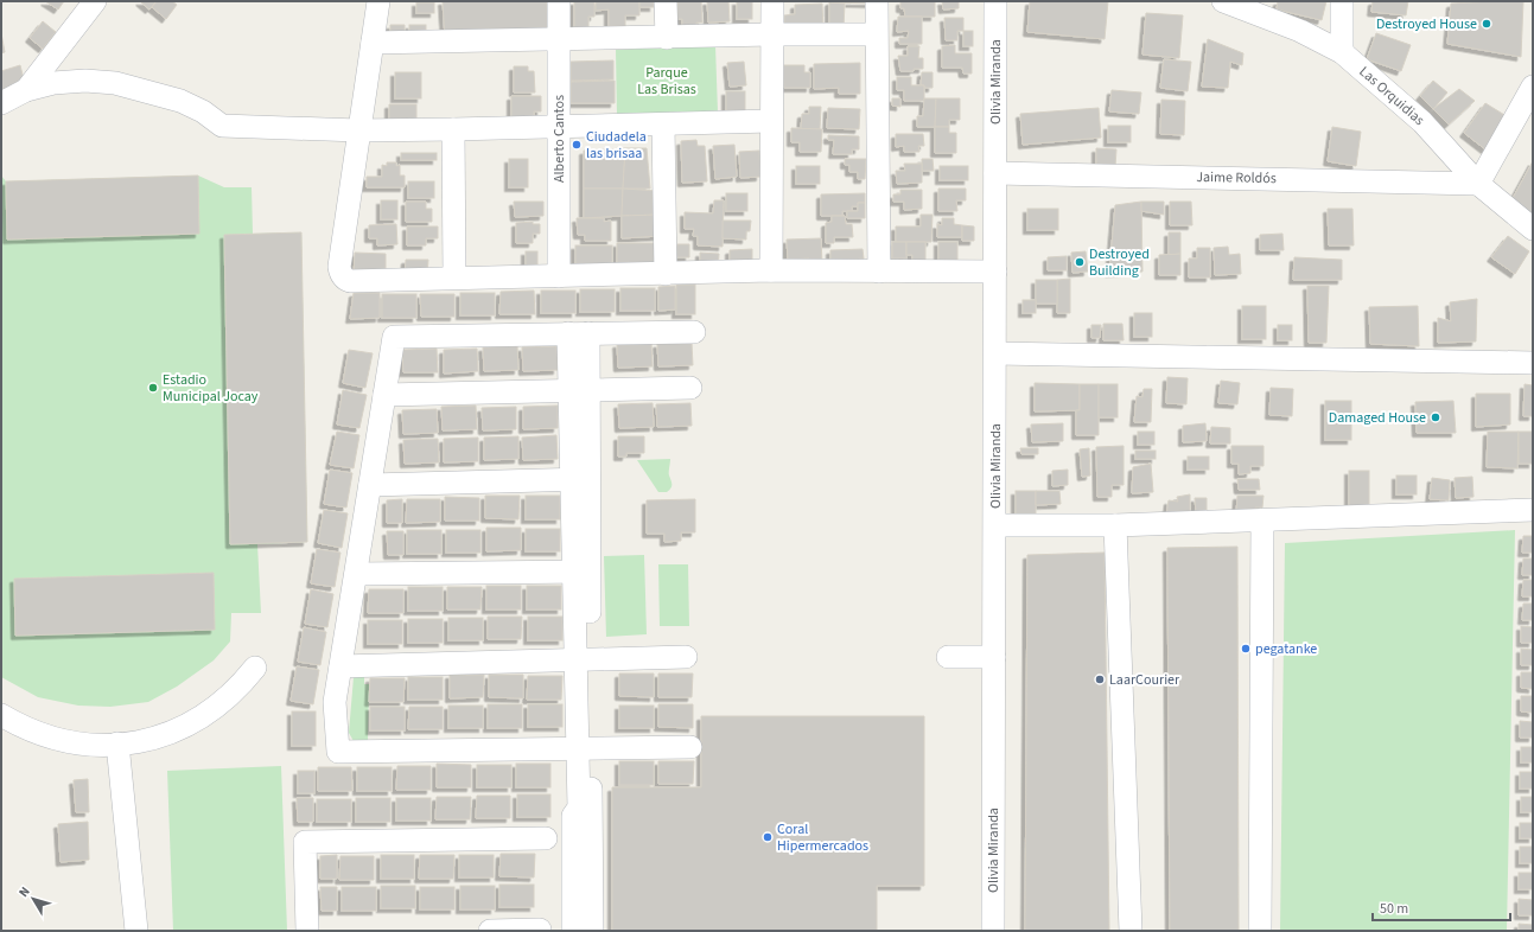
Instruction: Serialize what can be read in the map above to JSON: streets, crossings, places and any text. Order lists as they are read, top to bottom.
{
  "streets": {
    "street": [
      "Olivia Miranda",
      "Las Orquidias",
      "Alberto Cantos",
      "Jaime Roldós"
    ]
  },
  "crossings": [
    ["Olivia Miranda", "Jaime Roldós"],
    ["Las Orquidias", "Jaime Roldós"]
  ],
  "parks": ["Parque Las Brisas"],
  "places": [
    "Destroyed House",
    "Ciudadela las brisaa",
    "Destroyed Building",
    "Estadio Municipal Jocay",
    "Damaged House",
    "pegatanke",
    "LaarCourier",
    "Coral Hipermercados"
  ],
  "scale_bar": "50 m",
  "north": "top left"
}
